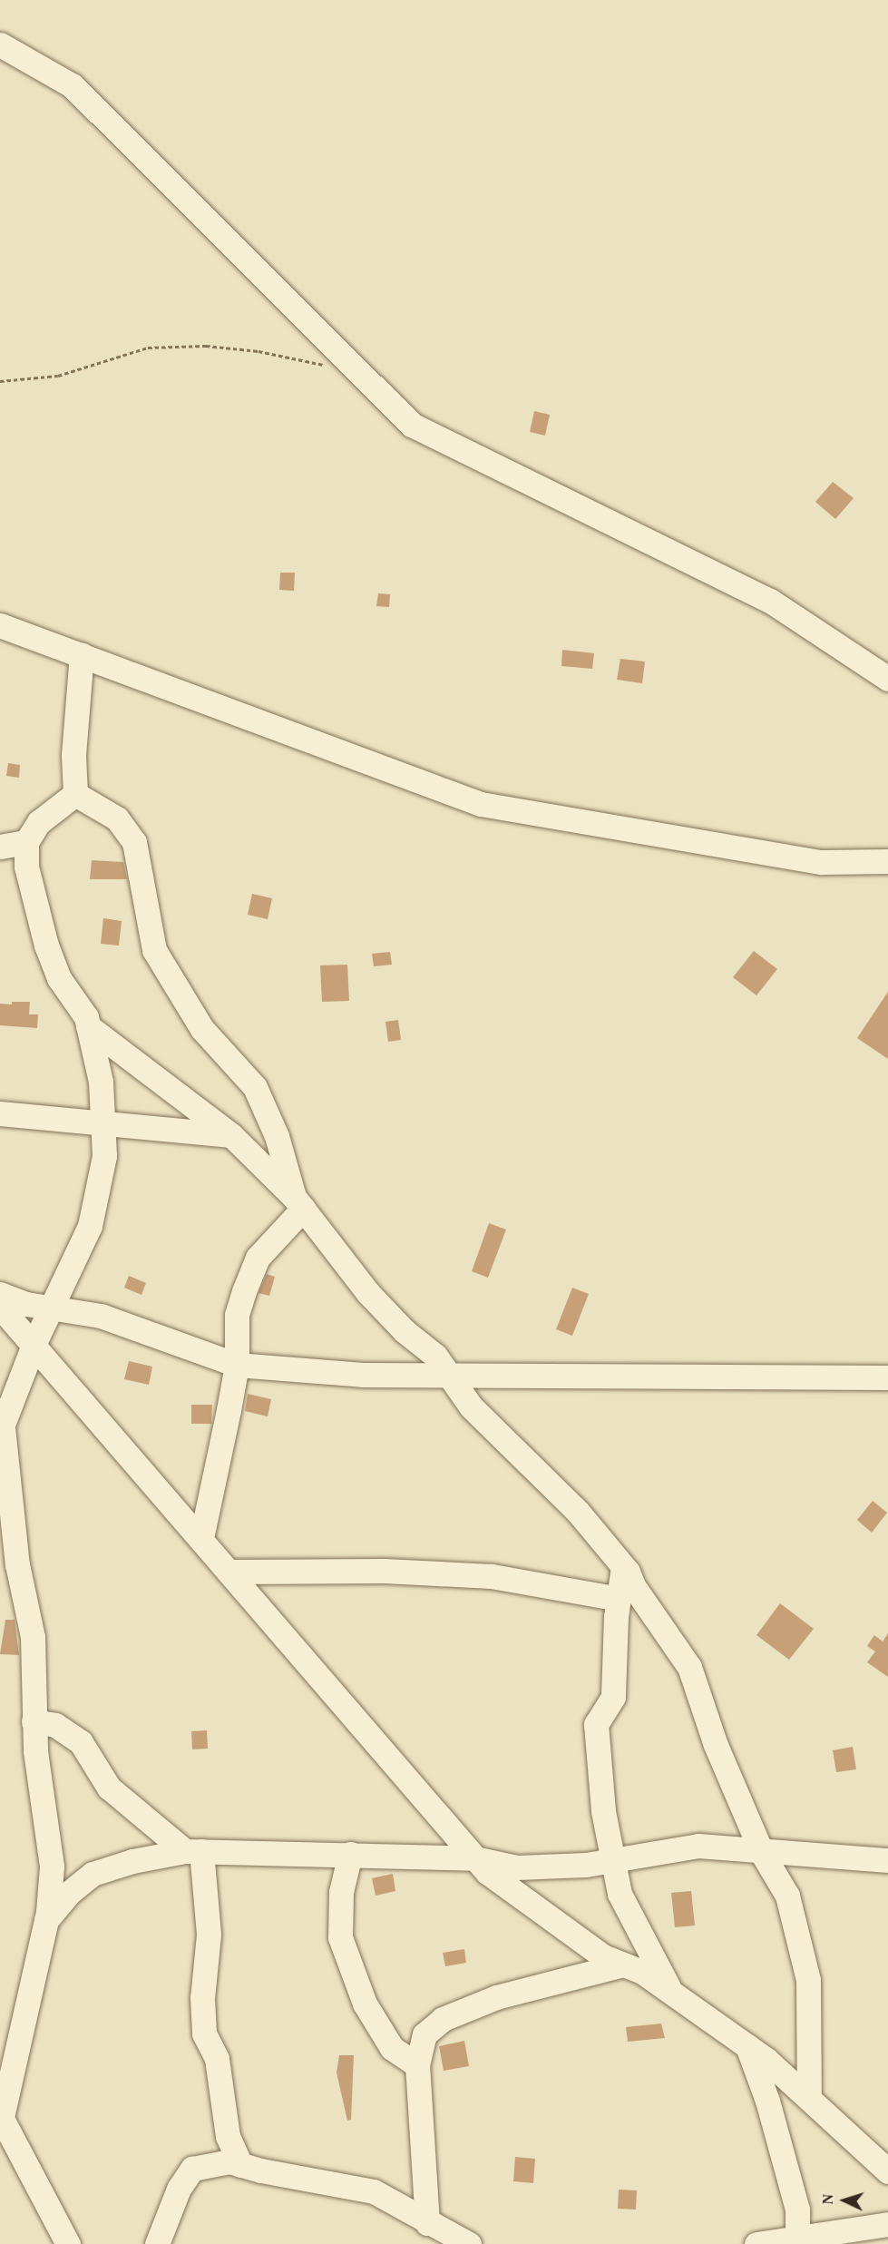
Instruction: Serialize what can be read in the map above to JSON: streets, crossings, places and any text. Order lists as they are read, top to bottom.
{
  "north": "left"
}
